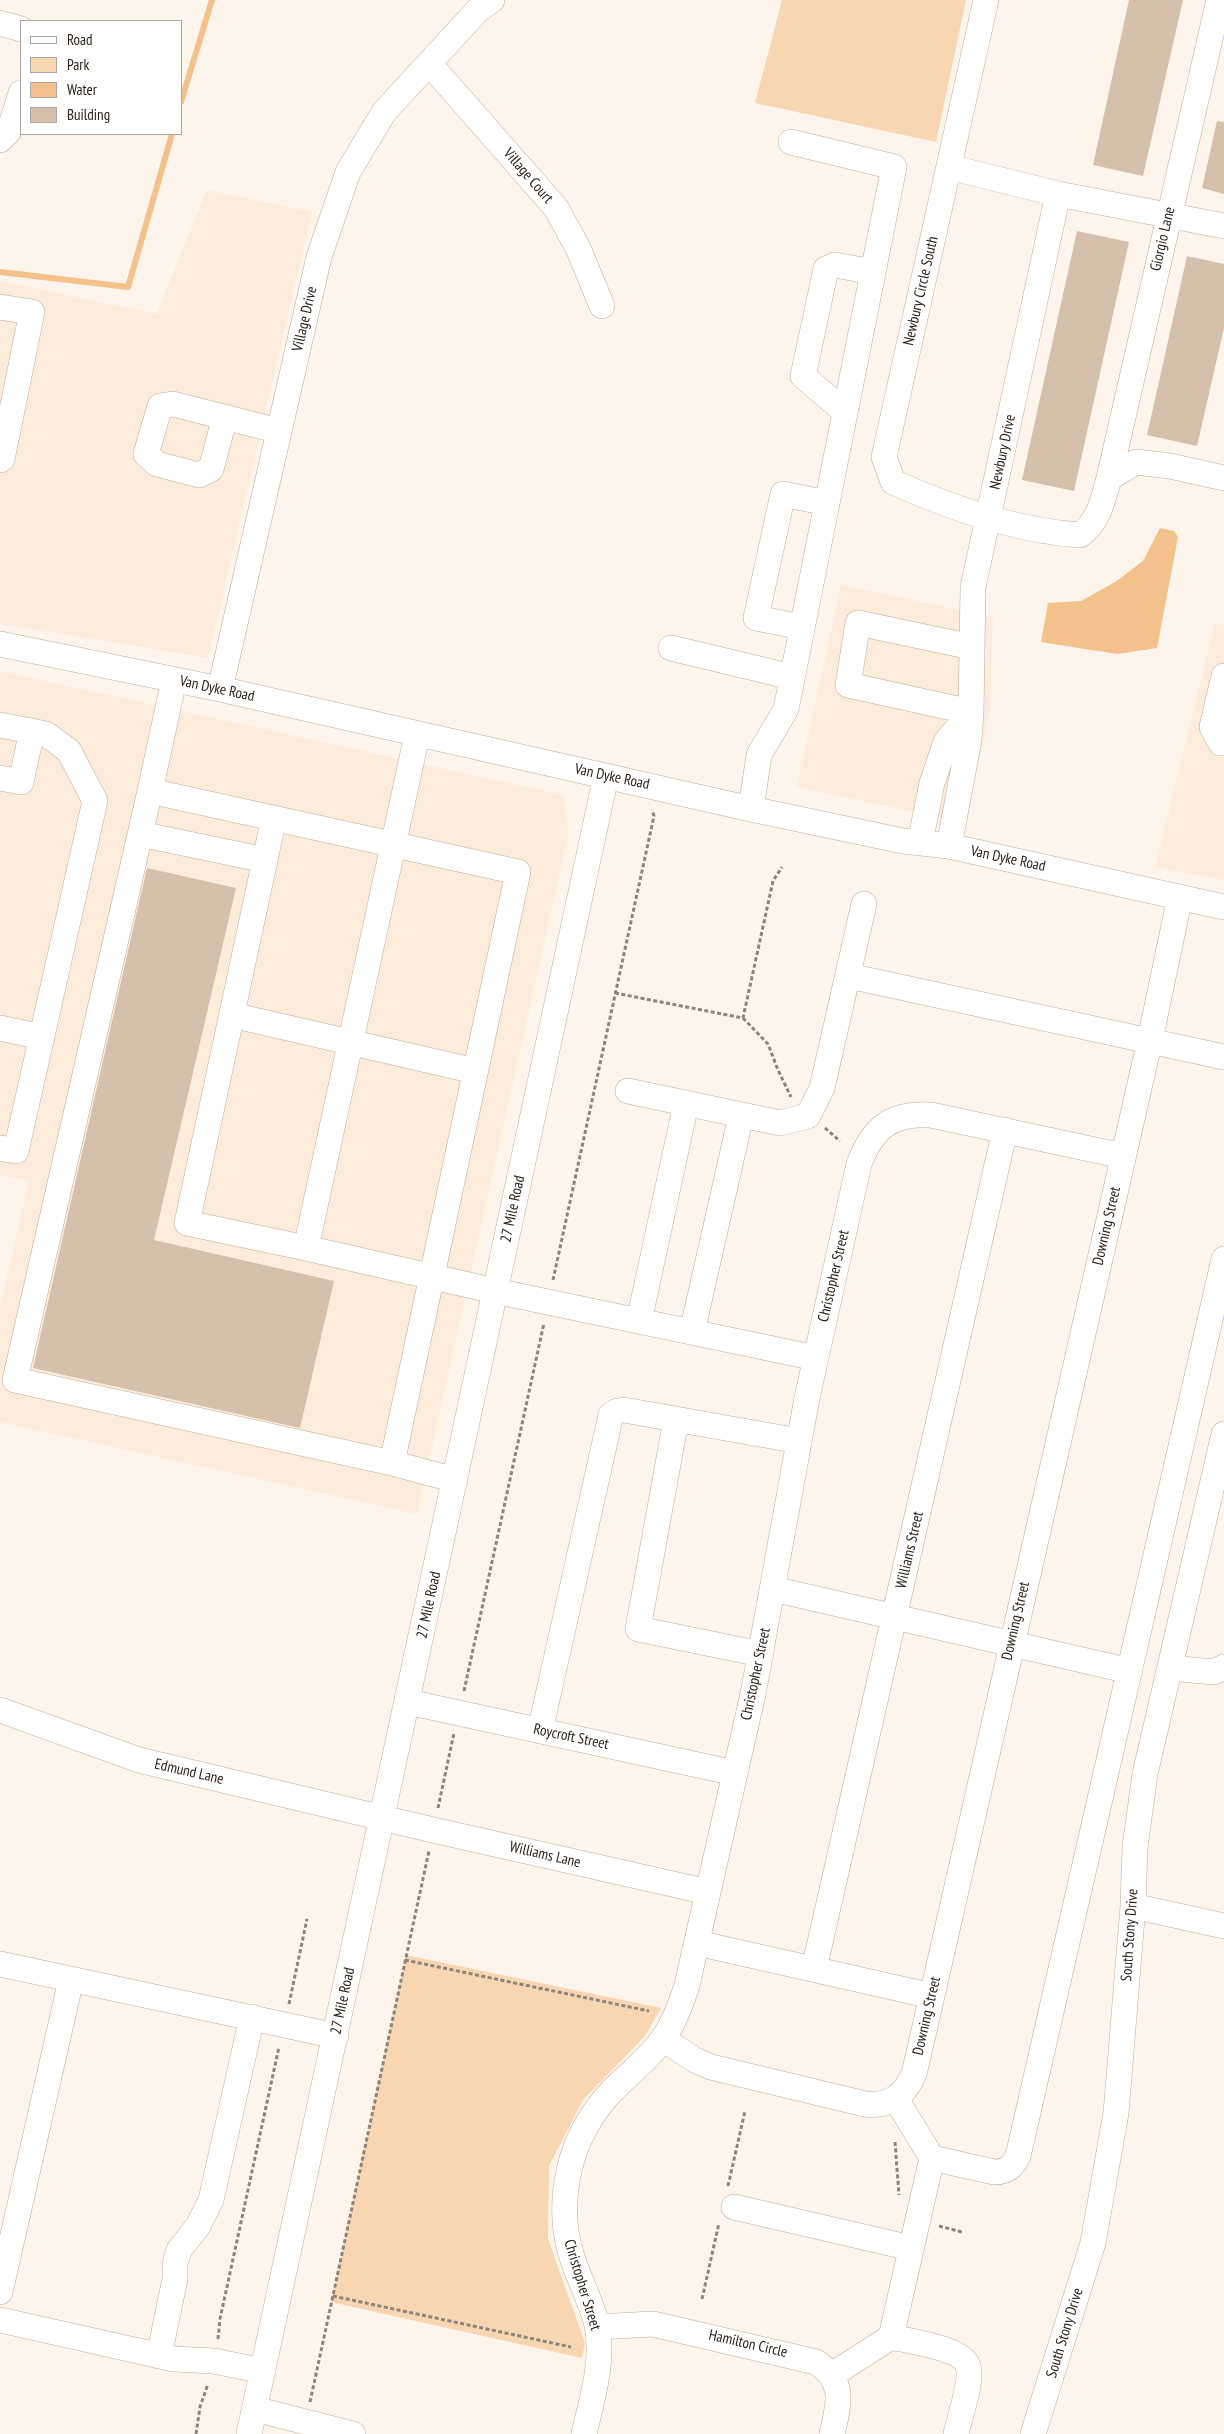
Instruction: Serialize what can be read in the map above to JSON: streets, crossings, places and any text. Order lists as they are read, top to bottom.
{
  "streets": {
    "street": [
      "Village Court",
      "Giorgio Lane",
      "Newbury Circle South",
      "Village Drive",
      "Newbury Drive",
      "Van Dyke Road",
      "27 Mile Road",
      "Downing Street",
      "Christopher Street",
      "Williams Street",
      "Roycroft Street",
      "Edmund Lane",
      "Williams Lane",
      "South Stony Drive",
      "Hamilton Circle"
    ]
  },
  "crossings": [
    ["Village Court", "Village Drive"],
    ["Giorgio Lane", "Newbury Circle South"],
    ["Newbury Circle South", "Newbury Drive"],
    ["Village Drive", "Van Dyke Road"],
    ["Newbury Drive", "Van Dyke Road"],
    ["Van Dyke Road", "27 Mile Road"],
    ["Van Dyke Road", "Downing Street"],
    ["27 Mile Road", "Roycroft Street"],
    ["27 Mile Road", "Edmund Lane"],
    ["27 Mile Road", "Williams Lane"],
    ["Downing Street", "Christopher Street"],
    ["Christopher Street", "Williams Street"],
    ["Christopher Street", "Roycroft Street"],
    ["Christopher Street", "Williams Lane"],
    ["Christopher Street", "Hamilton Circle"],
    ["Edmund Lane", "Williams Lane"]
  ],
  "legend": [
    "Road",
    "Park",
    "Water",
    "Building"
  ]
}
